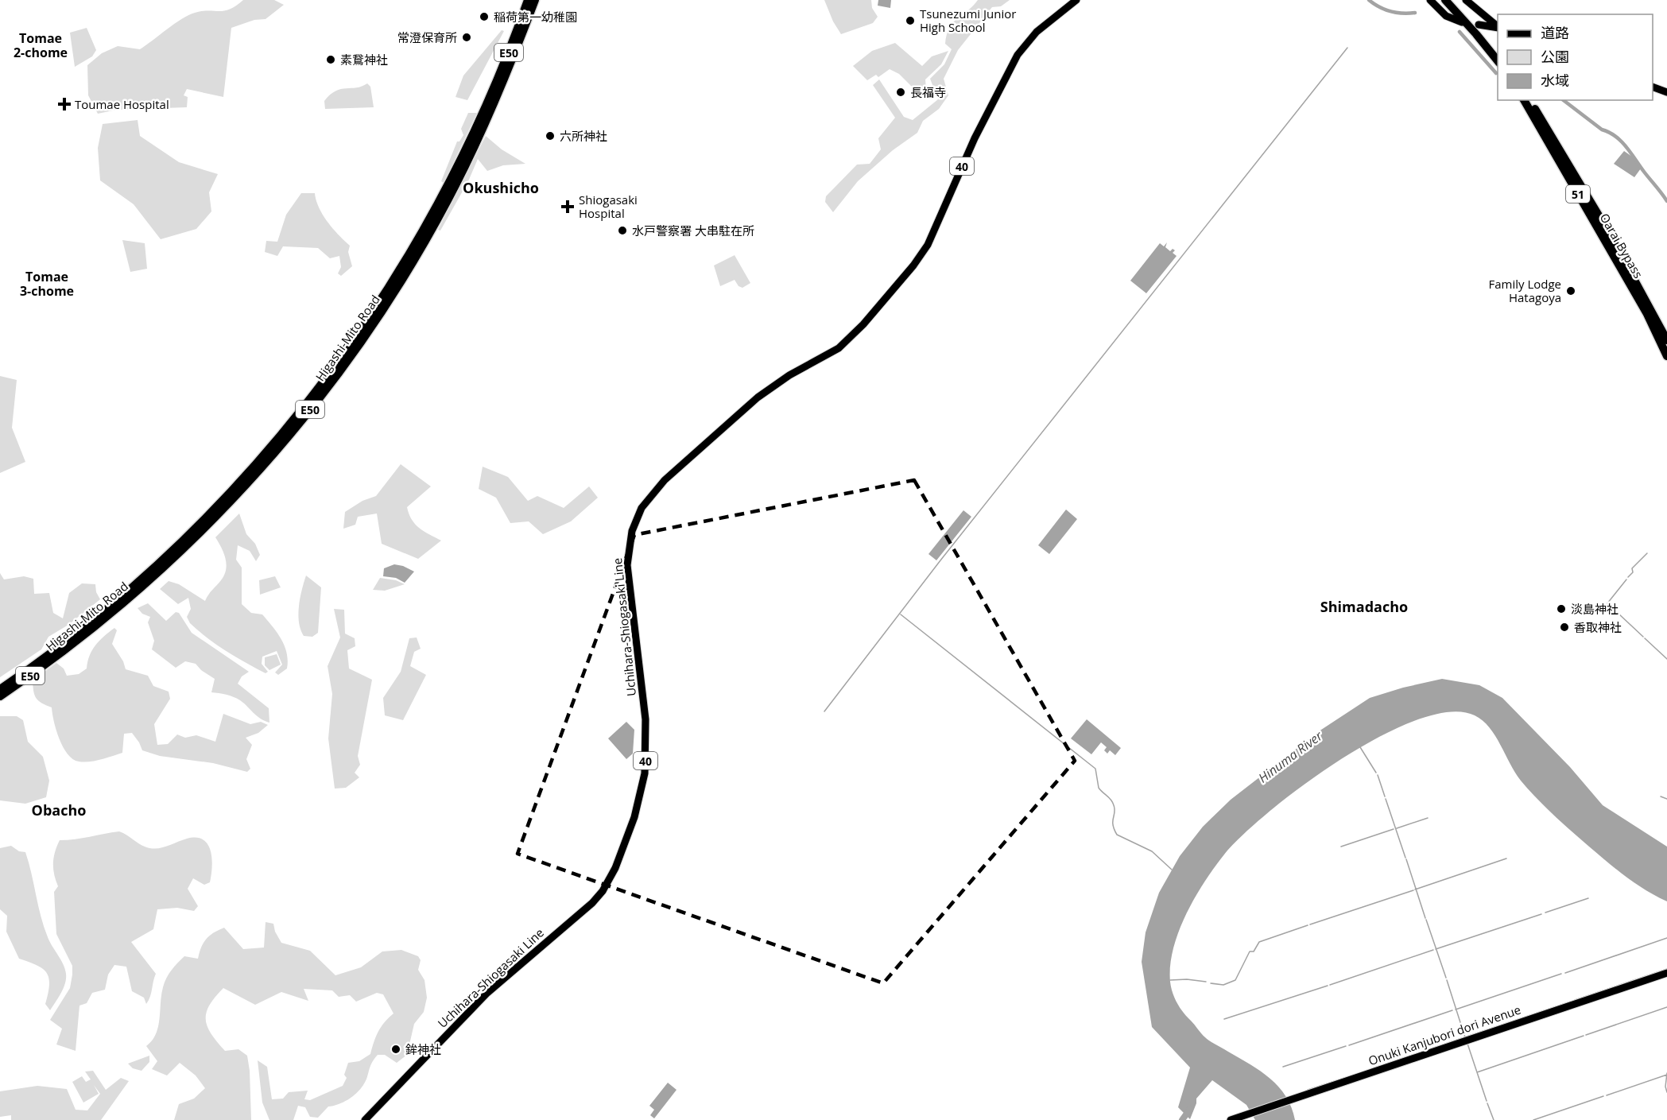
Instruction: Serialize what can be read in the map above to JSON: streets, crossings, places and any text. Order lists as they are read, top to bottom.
{
  "streets": {
    "highway": [
      "E50",
      "51",
      "Oarai Bypass",
      "Higashi-Mito Road"
    ],
    "main road": ["40", "Uchihara-Shiogasaki Line", "Onuki Kanjubori dori Avenue"]
  },
  "districts": [
    "Tomae 2-chome",
    "Okushicho",
    "Tomae 3-chome",
    "Shimadacho",
    "Obacho"
  ],
  "water": ["Hinuma River"],
  "places": {
    "other": [
      "稲荷第一幼稚園",
      "Tsunezumi Junior High School",
      "常澄保育所",
      "素鵞神社",
      "長福寺",
      "六所神社",
      "水戸警察署 大串駐在所",
      "Family Lodge Hatagoya",
      "淡島神社",
      "香取神社",
      "鉾神社"
    ],
    "health": ["Toumae Hospital", "Shiogasaki Hospital"]
  },
  "legend": ["道路", "公園", "水域"]
}
